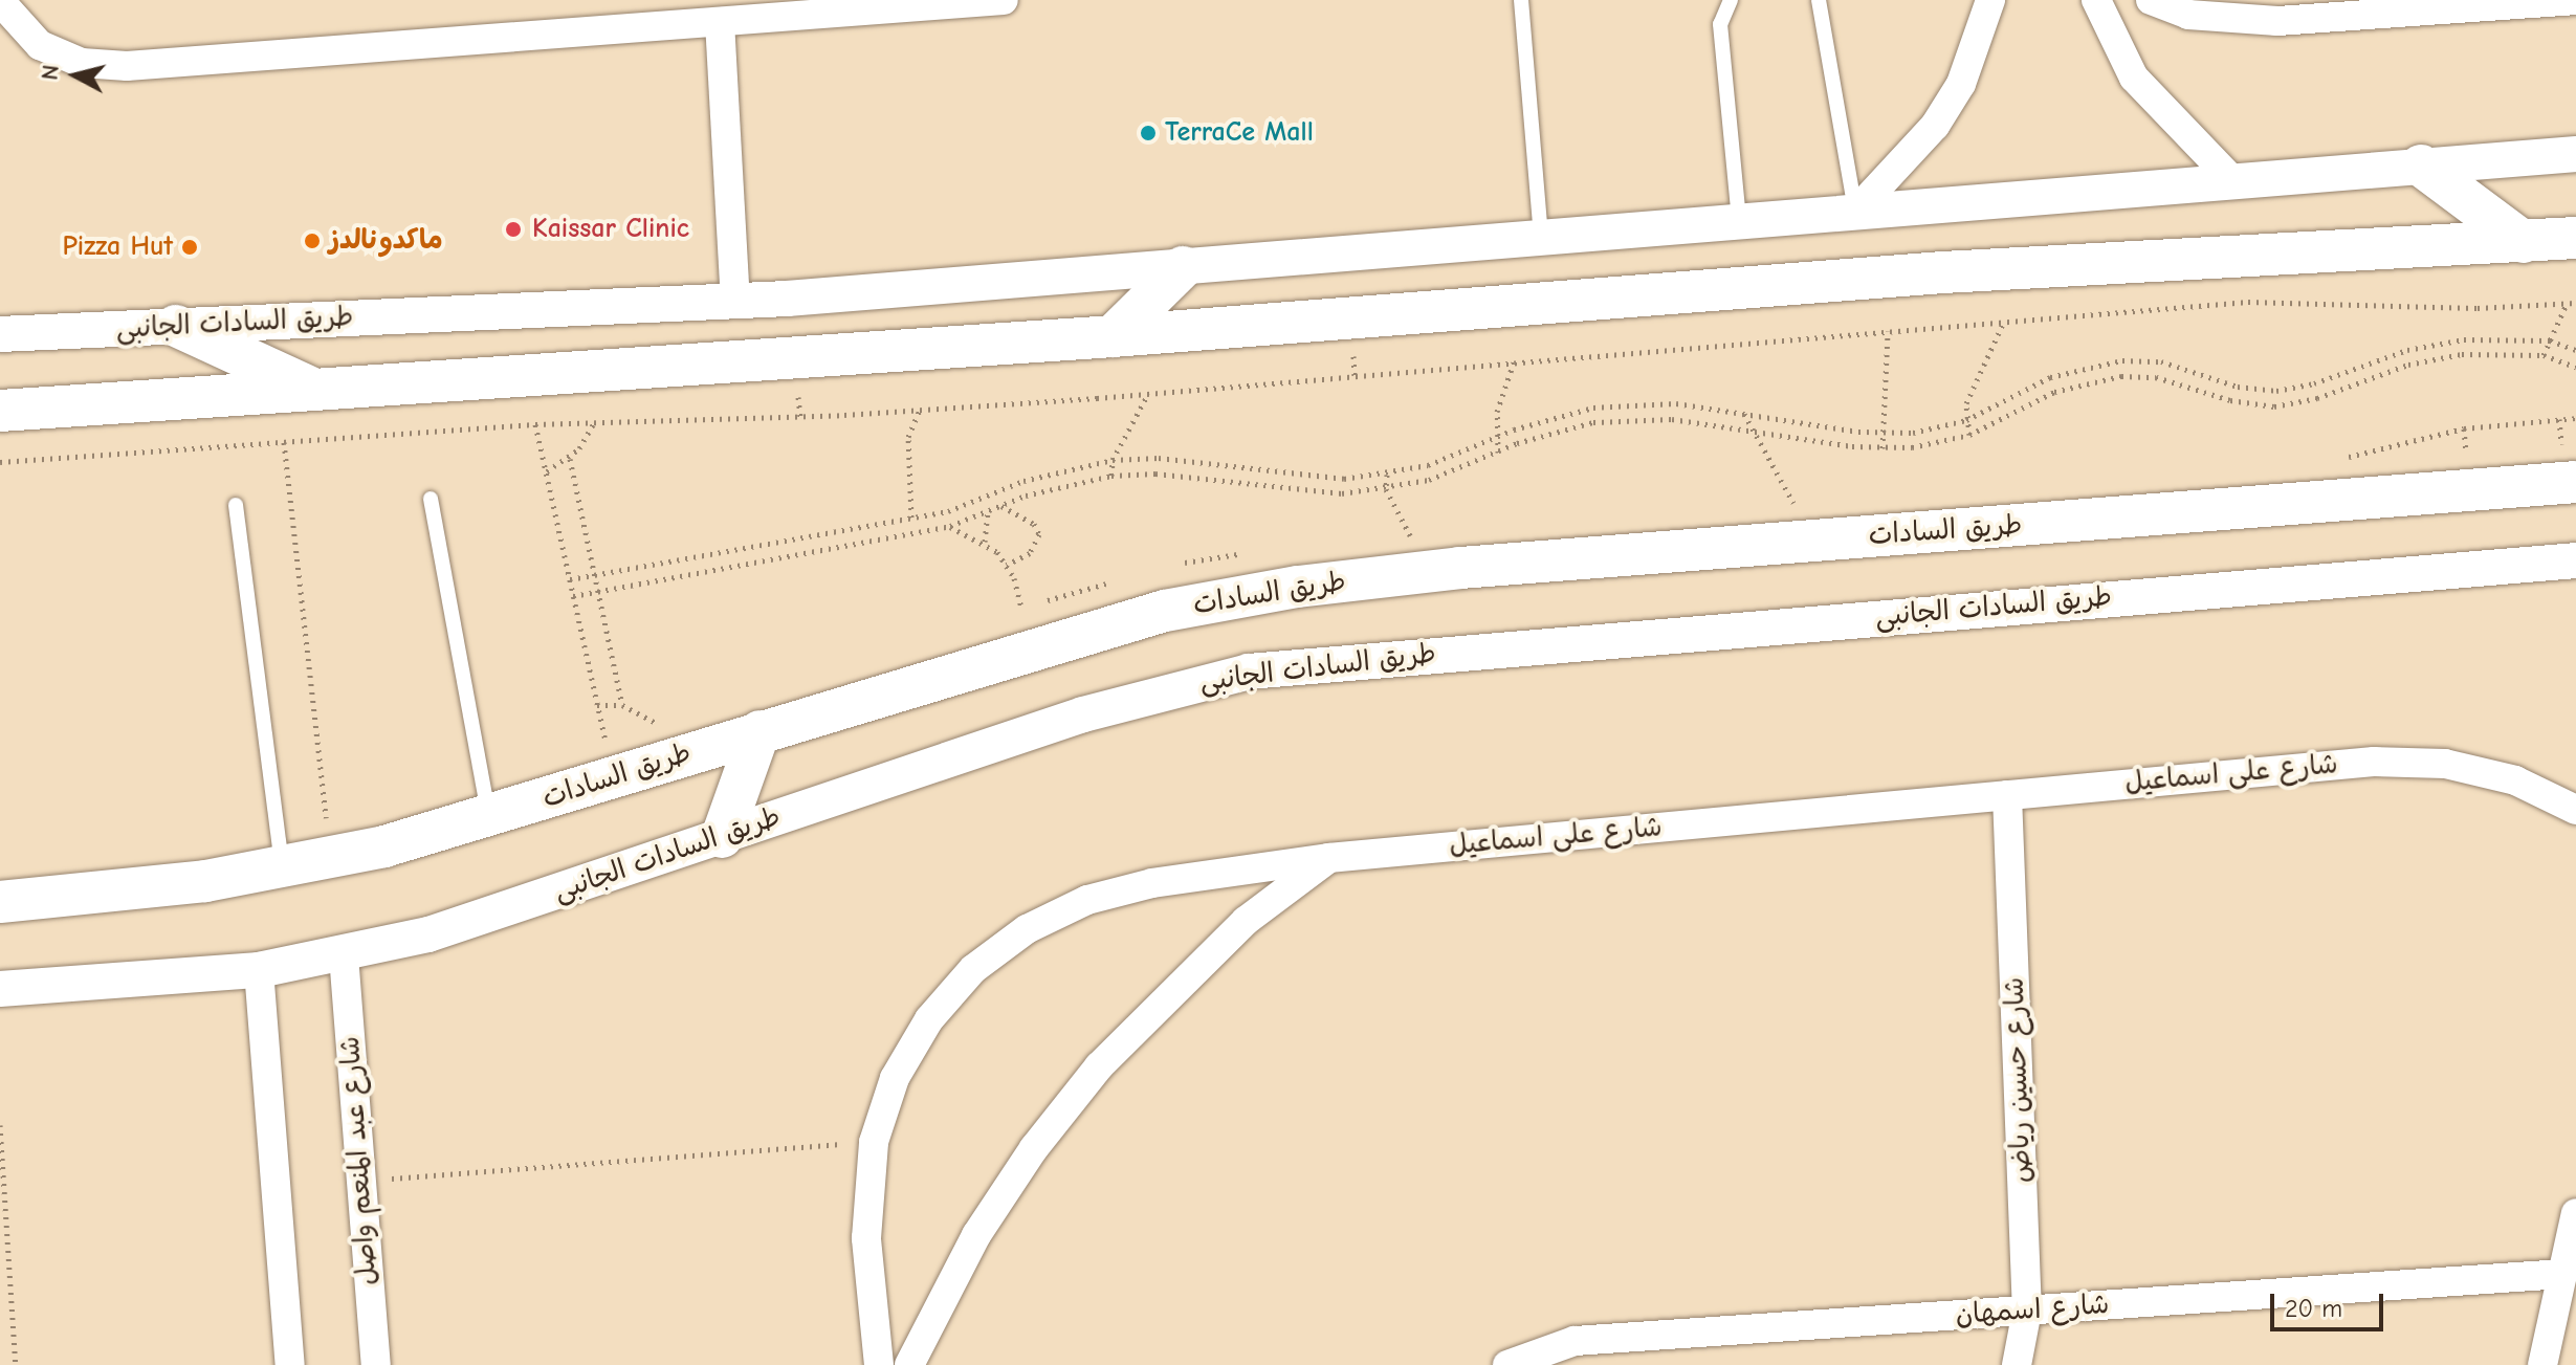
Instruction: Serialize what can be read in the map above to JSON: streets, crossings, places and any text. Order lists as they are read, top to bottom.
{
  "streets": {
    "main road": ["طريق السادات"],
    "street": [
      "طريق السادات الجانبى",
      "شارع على اسماعيل",
      "شارع حسين رياض",
      "شارع عبد المنعم واصل",
      "شارع اسمهان"
    ]
  },
  "crossings": [
    ["طريق السادات الجانبى", "شارع عبد المنعم واصل"],
    ["شارع على اسماعيل", "شارع حسين رياض"],
    ["شارع حسين رياض", "شارع اسمهان"]
  ],
  "places": [
    "TerraCe Mall",
    "Kaissar Clinic",
    "ماكدونالدز",
    "Pizza Hut"
  ],
  "scale_bar": "20 m",
  "north": "left"
}
